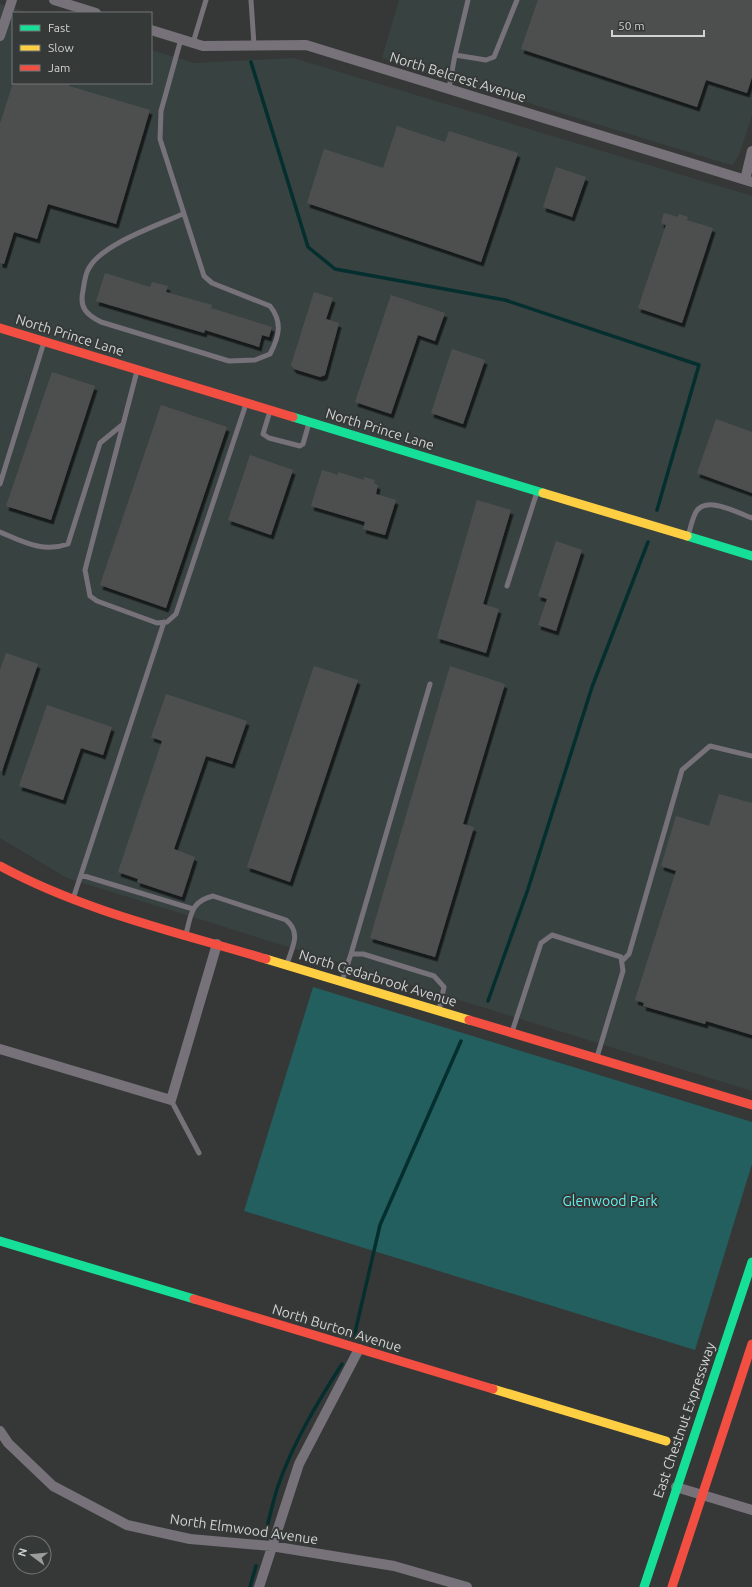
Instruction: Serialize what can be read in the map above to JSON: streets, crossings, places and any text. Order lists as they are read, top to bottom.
{
  "streets": {
    "street": [
      "North Belcrest Avenue",
      "North Prince Lane",
      "North Cedarbrook Avenue",
      "North Burton Avenue",
      "East Chestnut Expressway",
      "North Elmwood Avenue"
    ]
  },
  "parks": ["Glenwood Park"],
  "legend": ["Fast", "Slow", "Jam"],
  "scale_bar": "50 m",
  "north": "left"
}
